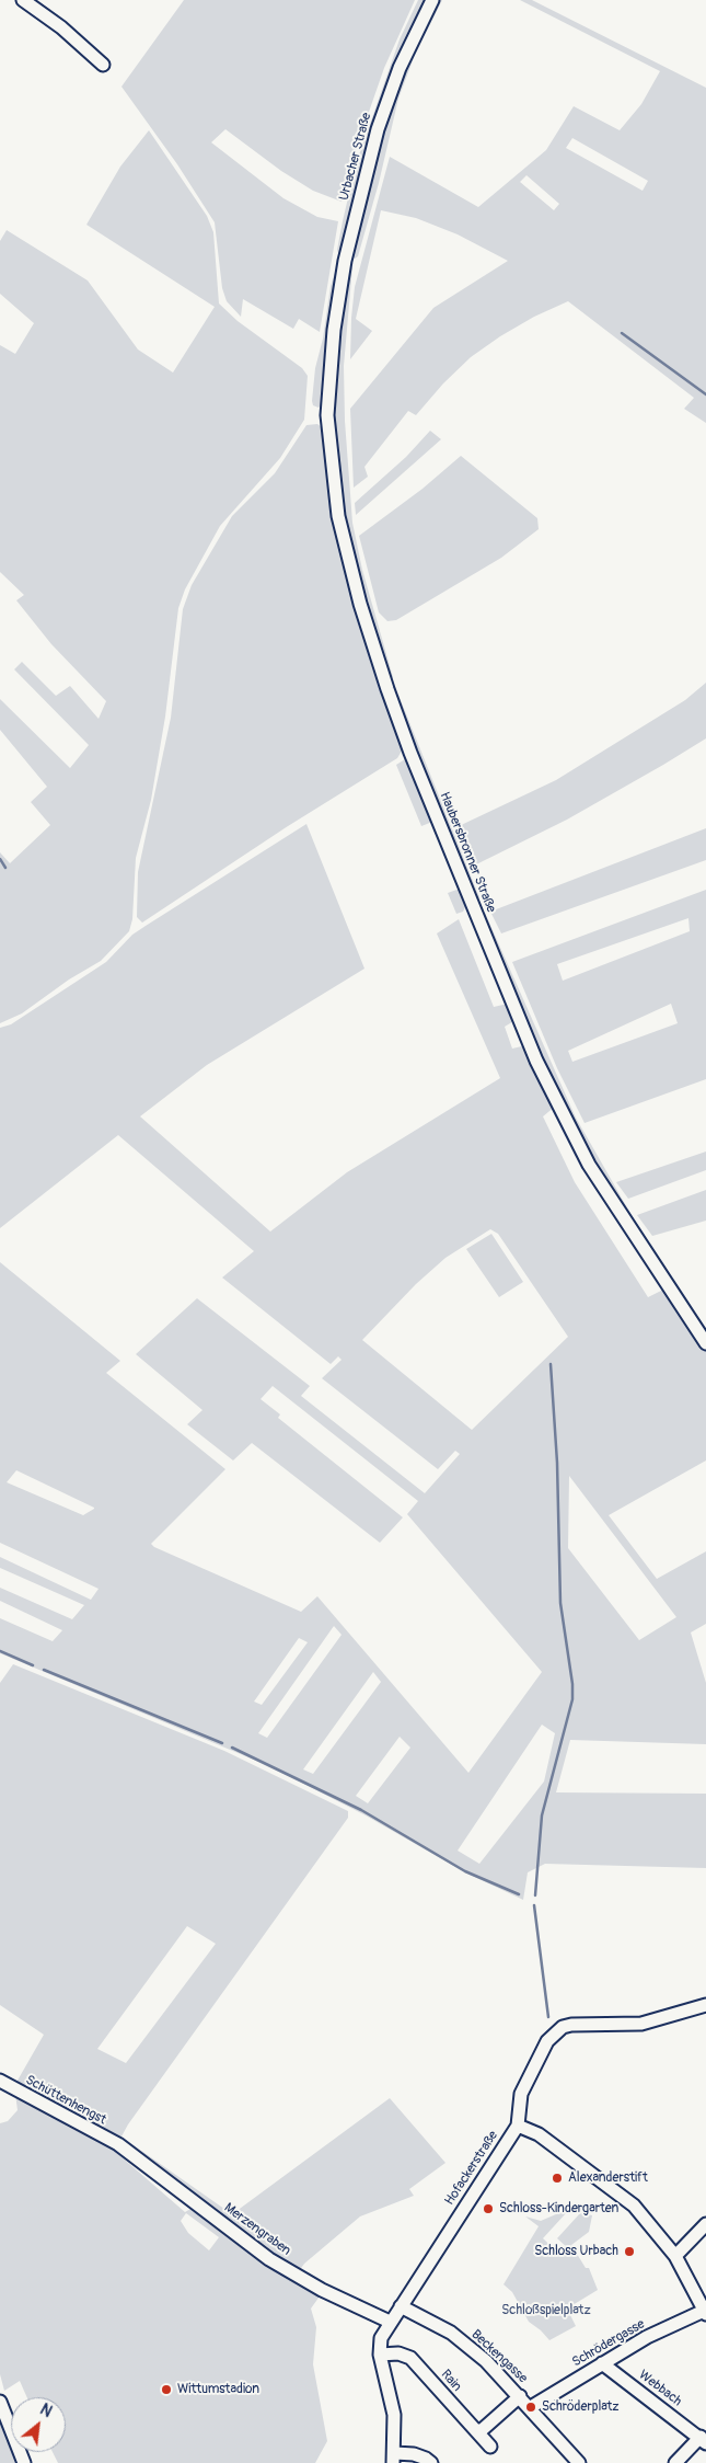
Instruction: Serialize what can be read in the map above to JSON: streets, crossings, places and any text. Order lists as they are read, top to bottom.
{
  "streets": {
    "street": [
      "Urbacher Straße",
      "Haubersbronner Straße",
      "Schüttenhengst",
      "Hofackerstraße",
      "Merzengraben",
      "Schrödergasse",
      "Beckengasse",
      "Rain",
      "Webbach"
    ]
  },
  "crossings": [
    ["Urbacher Straße", "Haubersbronner Straße"],
    ["Schüttenhengst", "Merzengraben"],
    ["Hofackerstraße", "Merzengraben"],
    ["Hofackerstraße", "Beckengasse"],
    ["Hofackerstraße", "Rain"],
    ["Schrödergasse", "Beckengasse"],
    ["Schrödergasse", "Webbach"],
    ["Beckengasse", "Rain"]
  ],
  "parks": ["Schloßspielplatz"],
  "places": [
    "Alexanderstift",
    "Schloss-Kindergarten",
    "Schloss Urbach",
    "Wittumstadion",
    "Schröderplatz"
  ],
  "north": "top right"
}
